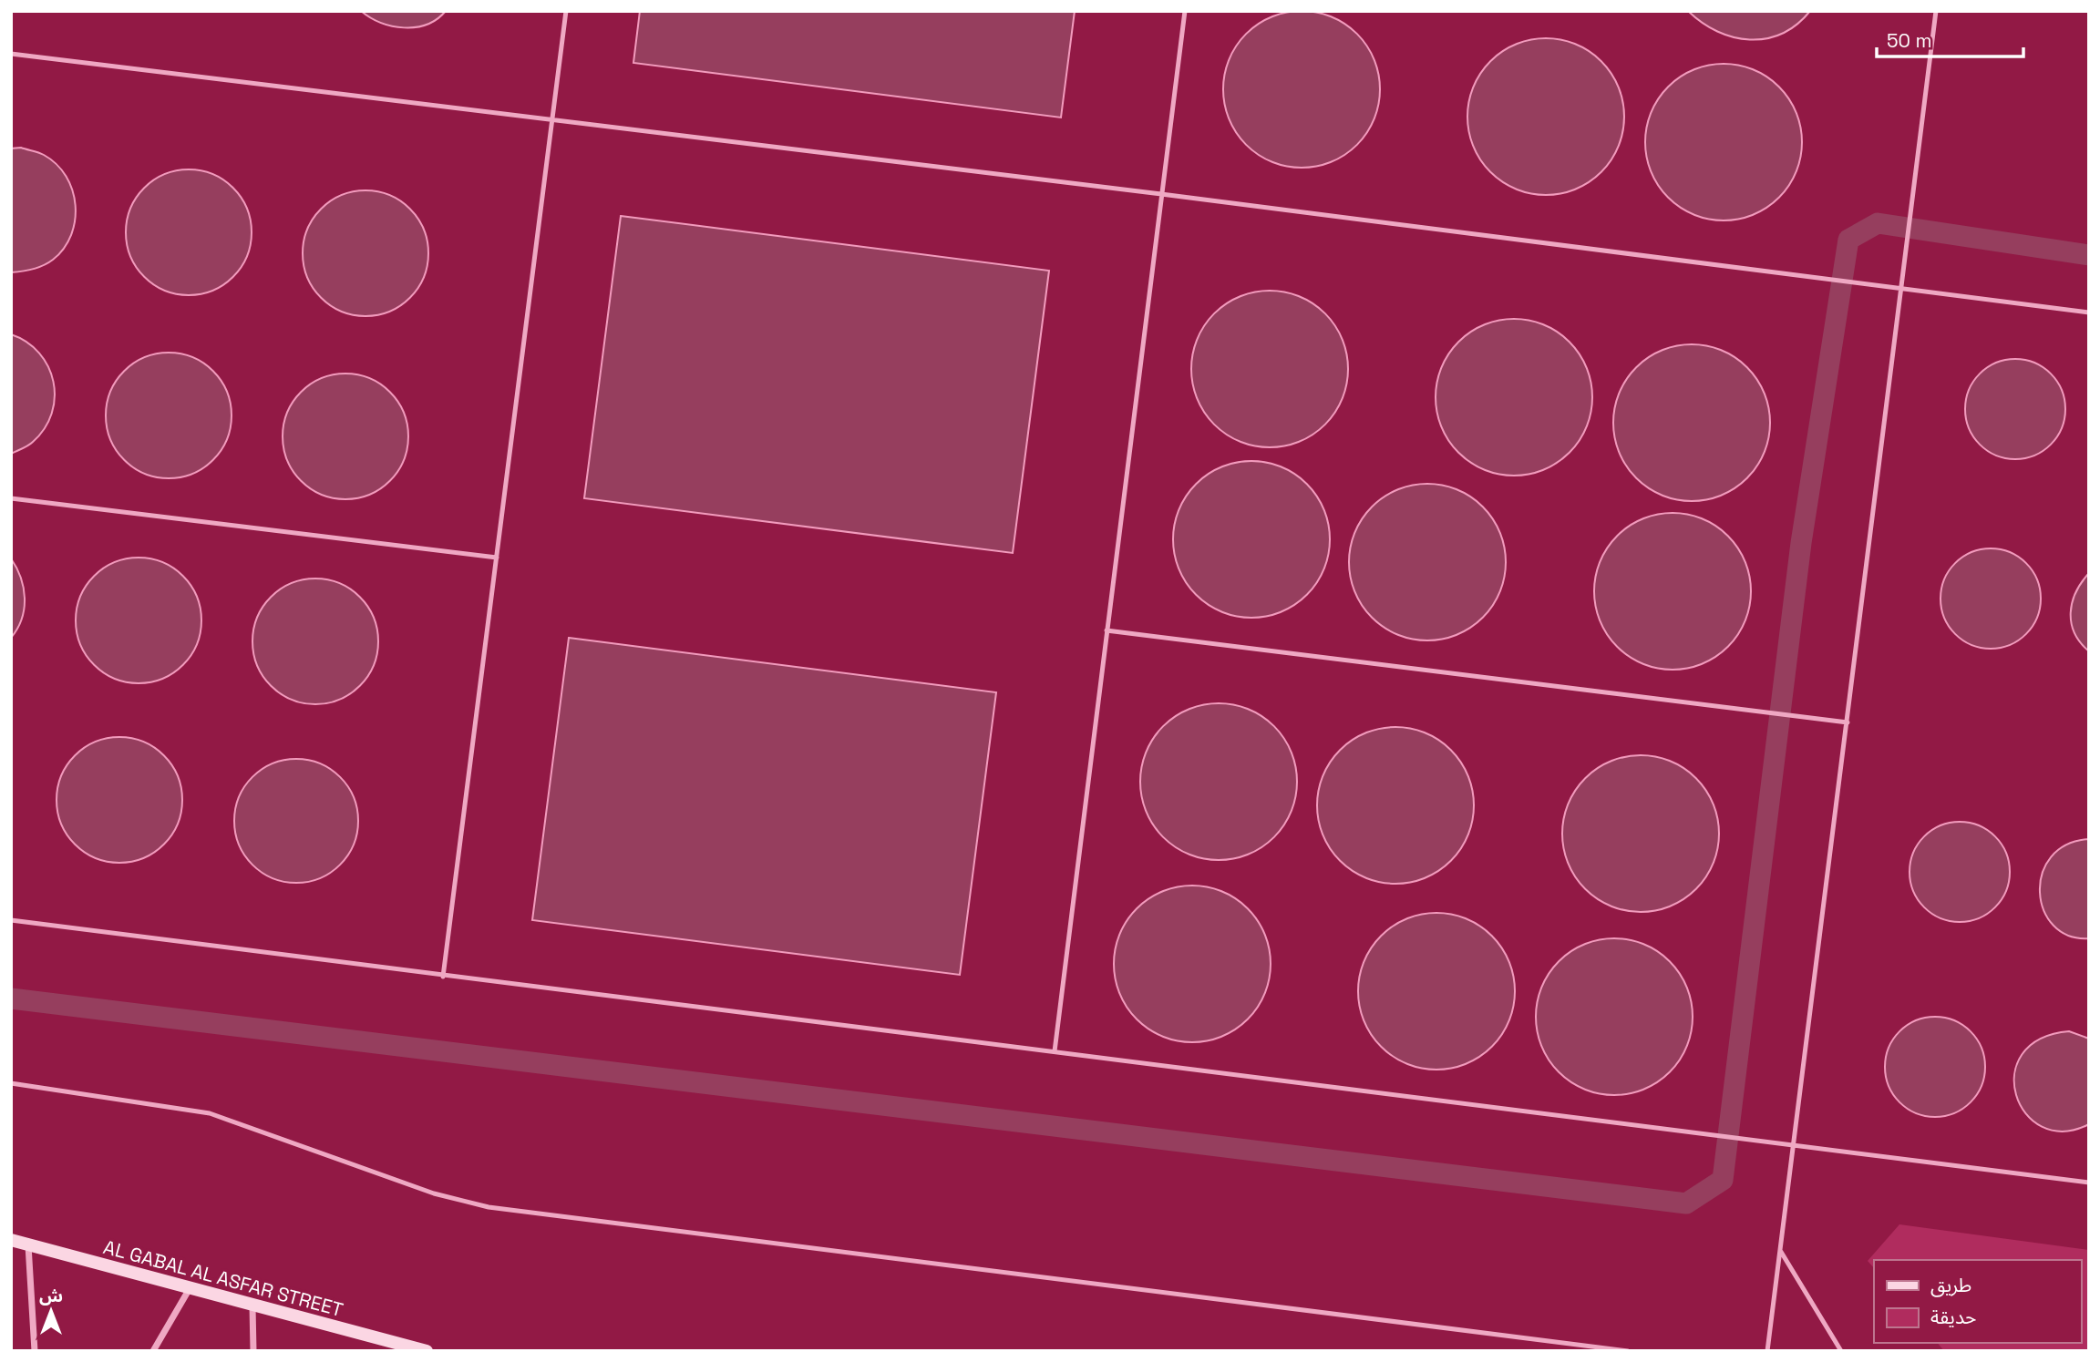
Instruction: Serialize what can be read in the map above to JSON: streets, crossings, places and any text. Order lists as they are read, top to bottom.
{
  "streets": {
    "street": ["AL GABAL AL ASFAR STREET"]
  },
  "legend": ["طريق", "حديقة"],
  "scale_bar": "50 m",
  "north": "top"
}
